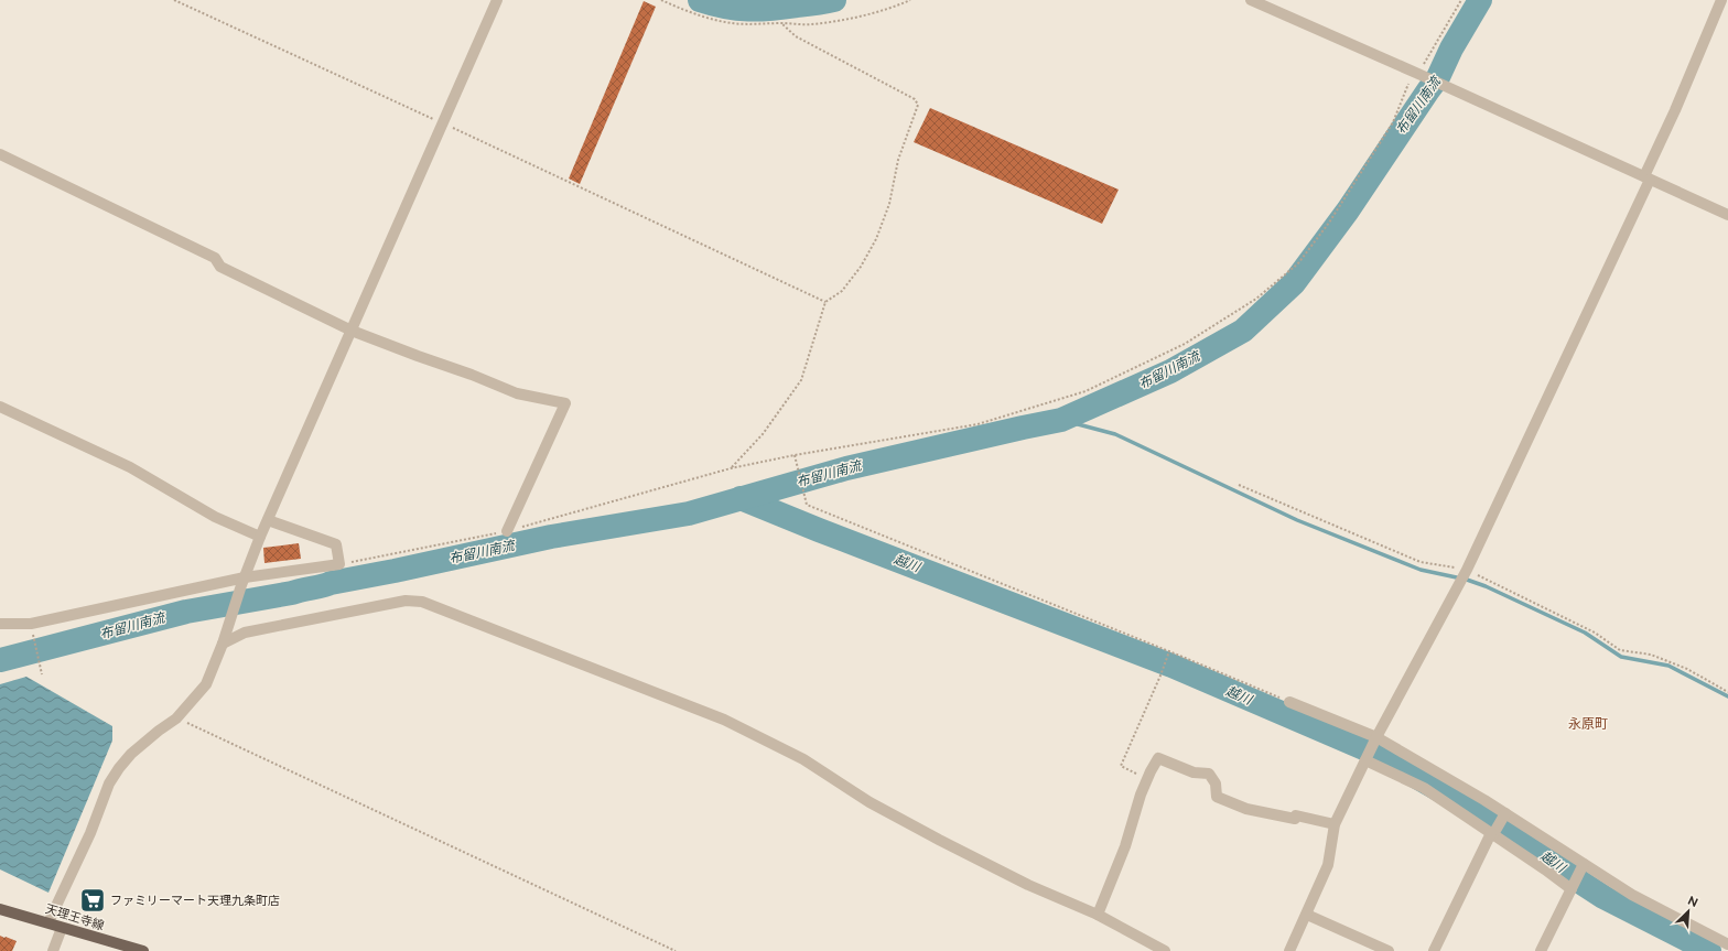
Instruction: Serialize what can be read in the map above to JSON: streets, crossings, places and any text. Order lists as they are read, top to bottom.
{
  "streets": {
    "main road": ["天理王寺線"]
  },
  "districts": ["永原町"],
  "water": ["布留川南流", "越川"],
  "places": {
    "supermarket": ["ファミリーマート天理九条町店"]
  },
  "north": "top right"
}
